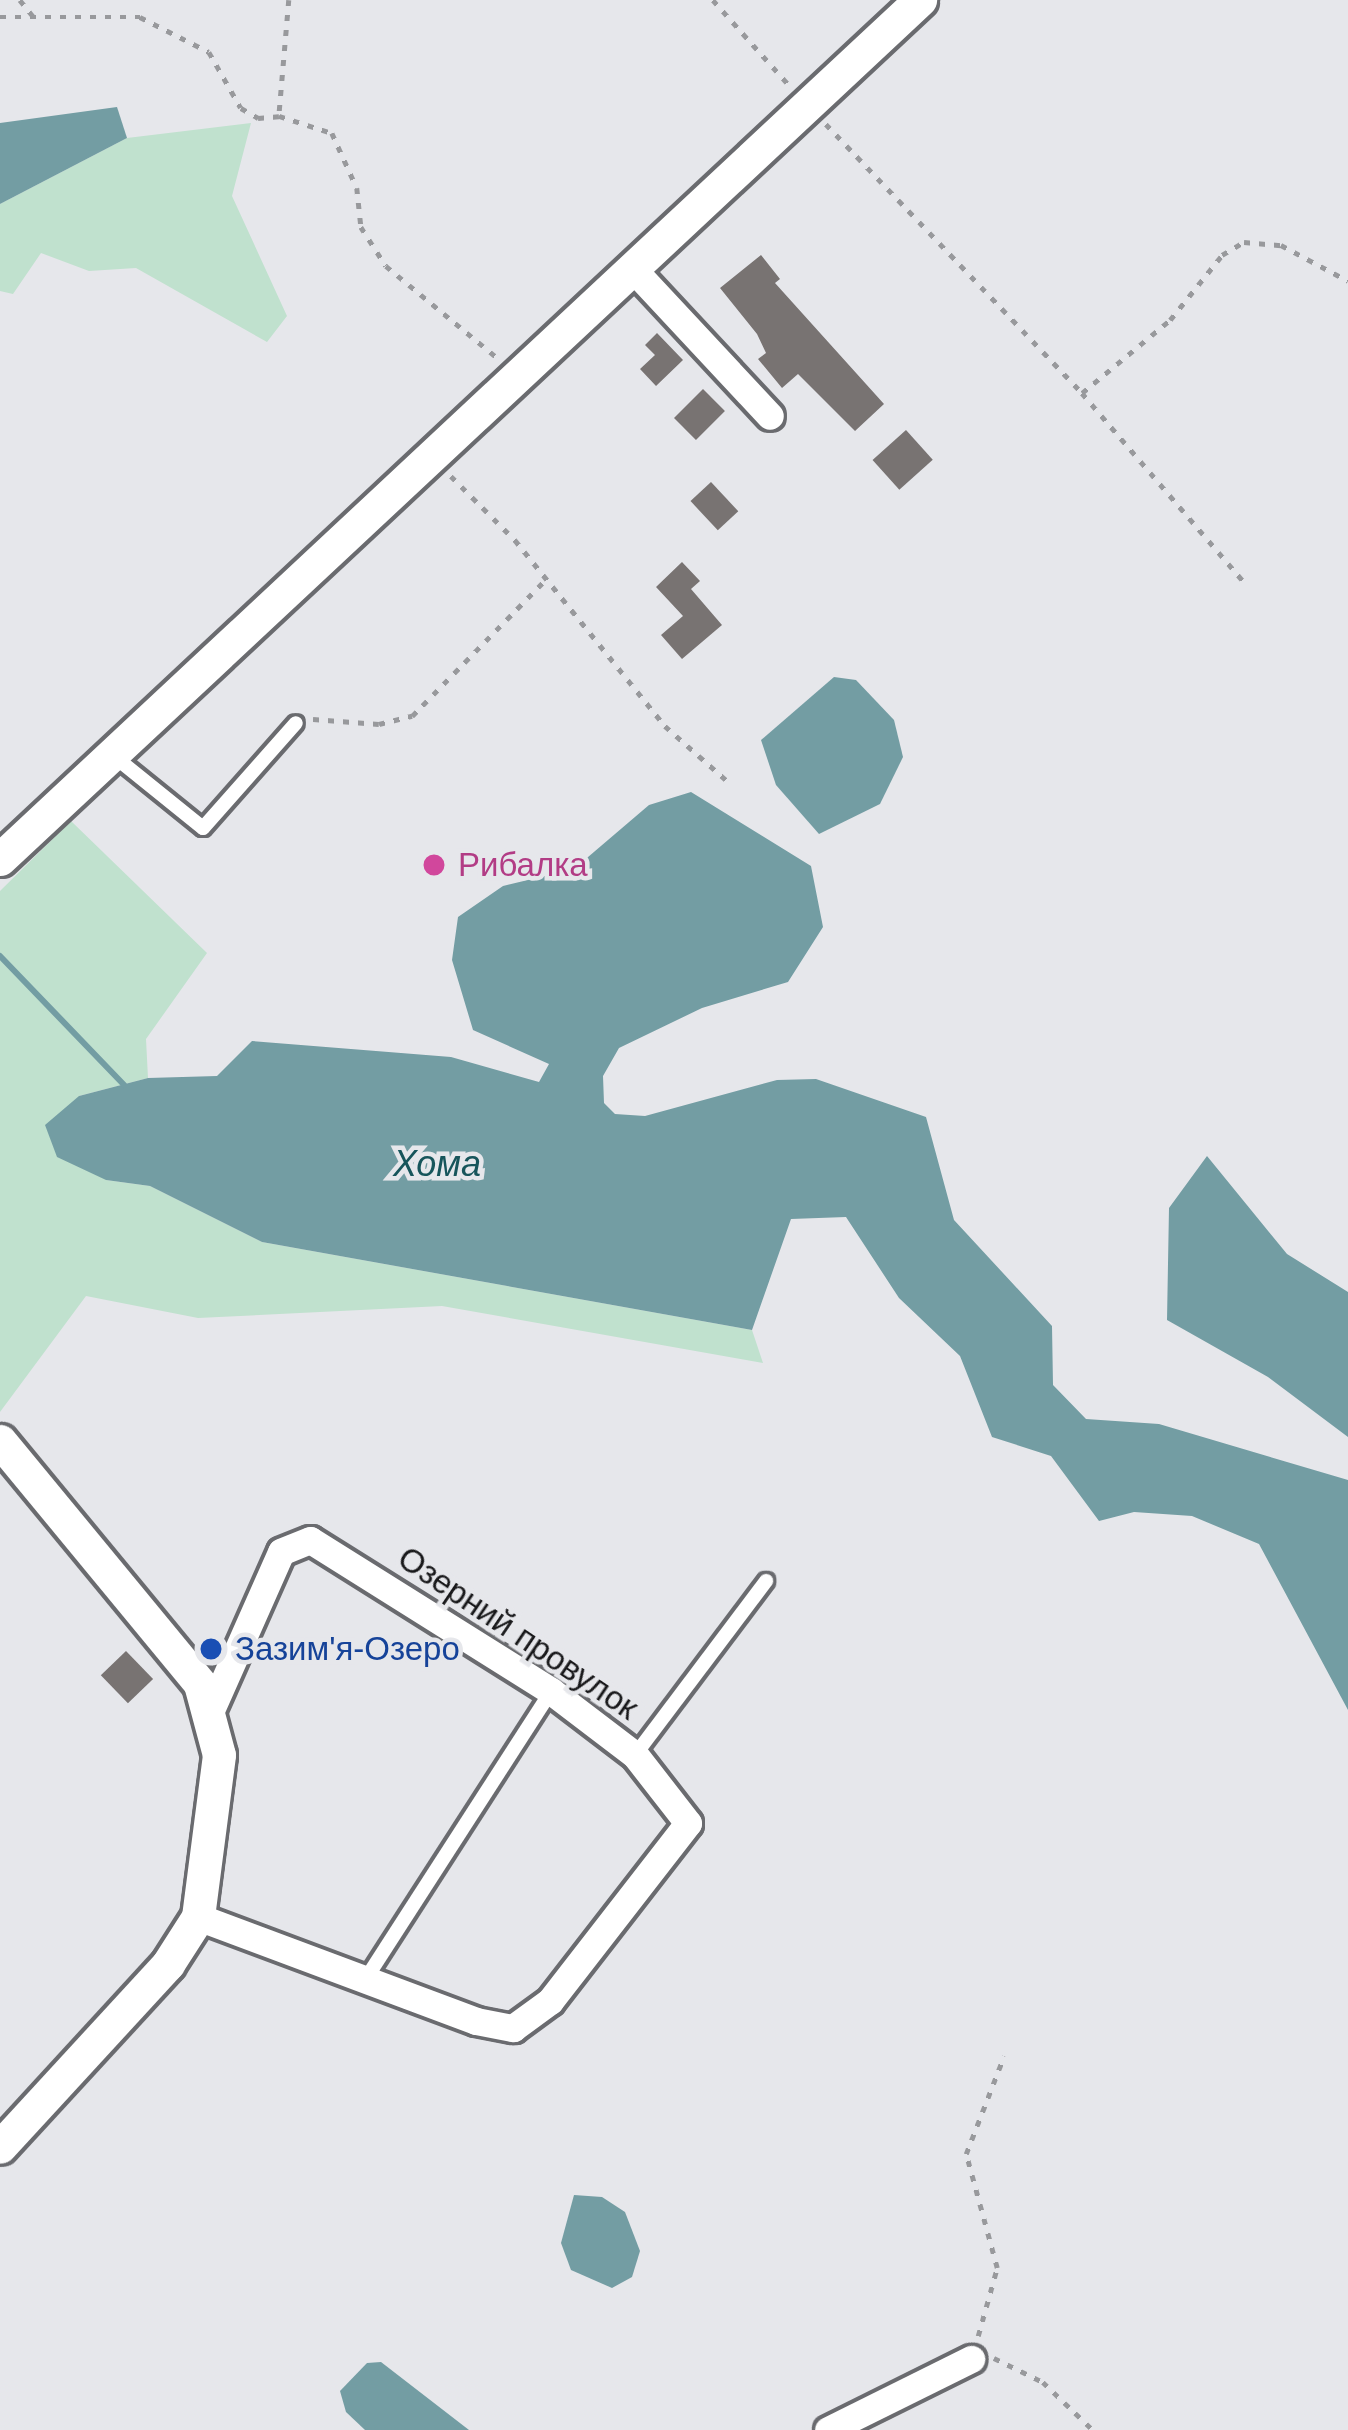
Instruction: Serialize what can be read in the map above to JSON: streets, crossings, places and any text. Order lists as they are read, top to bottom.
{
  "streets": {
    "street": ["Озерний провулок"]
  },
  "water": ["Хома"],
  "places": ["Рибалка", "Зазим'я-Озеро"]
}
